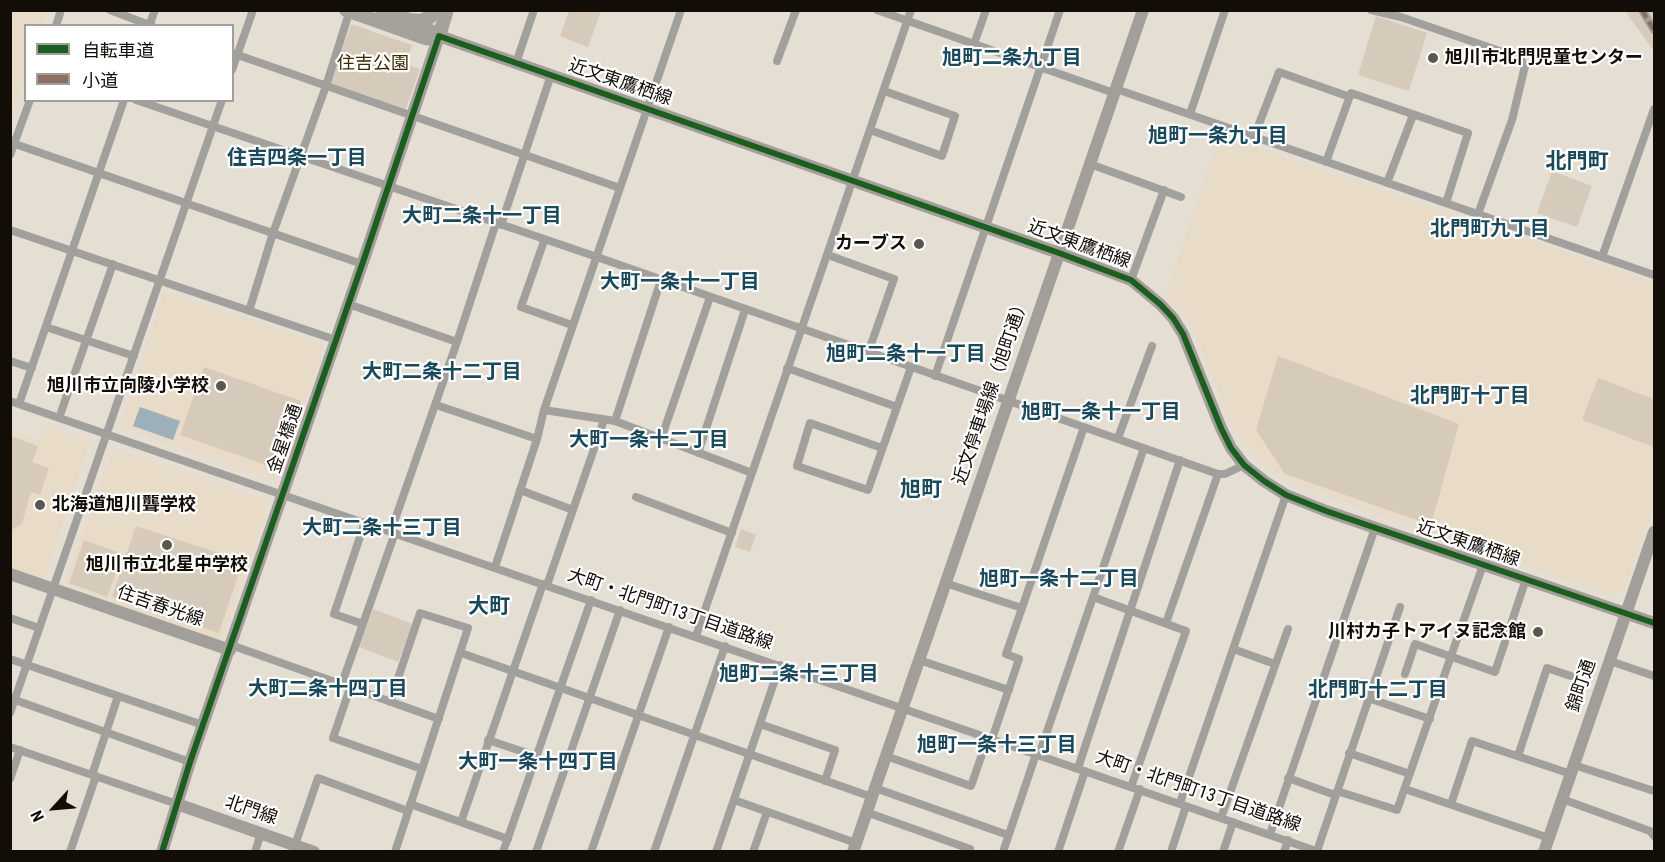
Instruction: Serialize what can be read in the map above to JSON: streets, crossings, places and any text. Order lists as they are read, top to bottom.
{
  "streets": {
    "main road": ["近文東鷹栖線", "金星橋通"],
    "street": [
      "近文停車場線（旭町通）",
      "住吉春光線",
      "大町・北門町13丁目道路線",
      "錦町通",
      "北門線"
    ]
  },
  "crossings": [
    ["近文東鷹栖線", "近文停車場線（旭町通）"],
    ["近文東鷹栖線", "金星橋通"],
    ["近文東鷹栖線", "錦町通"],
    ["近文停車場線（旭町通）", "大町・北門町13丁目道路線"],
    ["金星橋通", "住吉春光線"],
    ["金星橋通", "大町・北門町13丁目道路線"],
    ["金星橋通", "北門線"]
  ],
  "districts": [
    "旭町二条九丁目",
    "旭町一条九丁目",
    "住吉四条一丁目",
    "北門町",
    "大町二条十一丁目",
    "北門町九丁目",
    "大町一条十一丁目",
    "旭町二条十一丁目",
    "大町二条十二丁目",
    "北門町十丁目",
    "旭町一条十一丁目",
    "大町一条十二丁目",
    "旭町",
    "大町二条十三丁目",
    "旭町一条十二丁目",
    "大町",
    "旭町二条十三丁目",
    "大町二条十四丁目",
    "北門町十二丁目",
    "旭町一条十三丁目",
    "大町一条十四丁目"
  ],
  "parks": ["住吉公園"],
  "places": [
    "旭川市北門児童センター",
    "カーブス",
    "旭川市立向陵小学校",
    "北海道旭川聾学校",
    "旭川市立北星中学校",
    "川村カ子トアイヌ記念館"
  ],
  "legend": ["自転車道", "小道"],
  "north": "bottom left"
}
